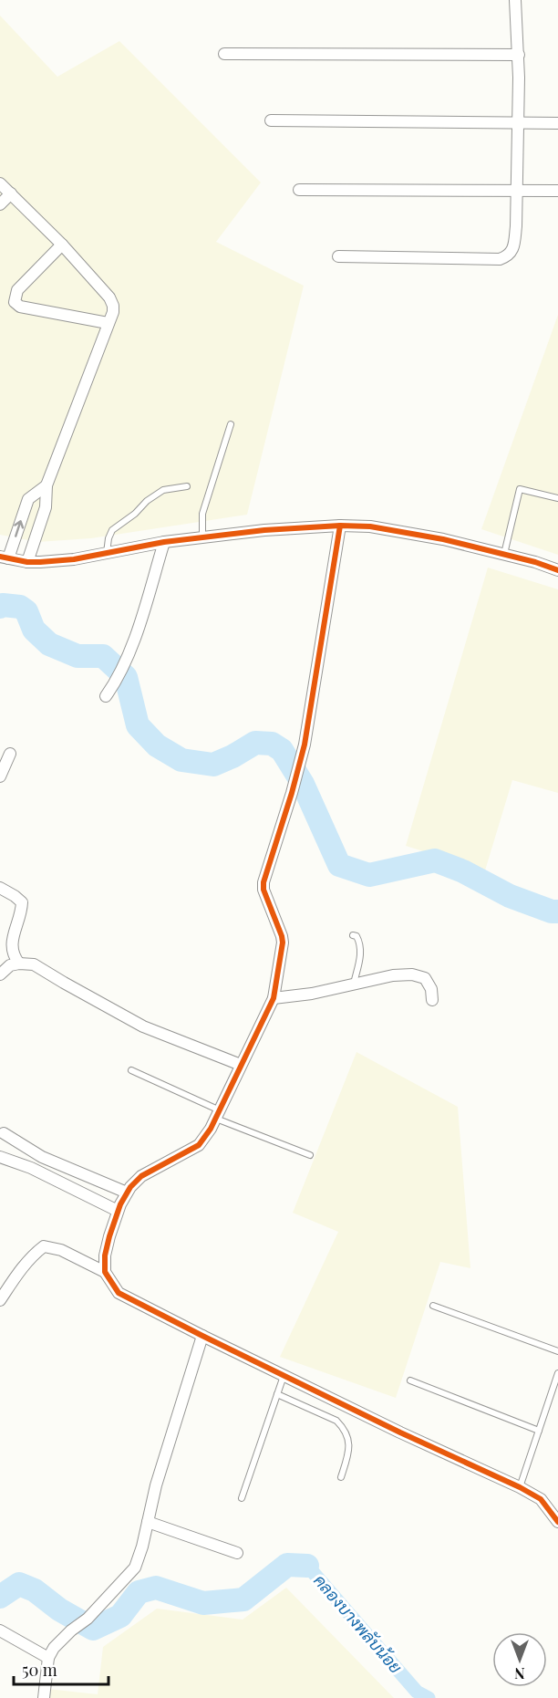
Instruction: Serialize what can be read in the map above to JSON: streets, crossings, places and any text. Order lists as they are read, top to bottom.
{
  "water": ["คลองบางพลับน้อย"],
  "scale_bar": "50 m",
  "north": "bottom"
}
